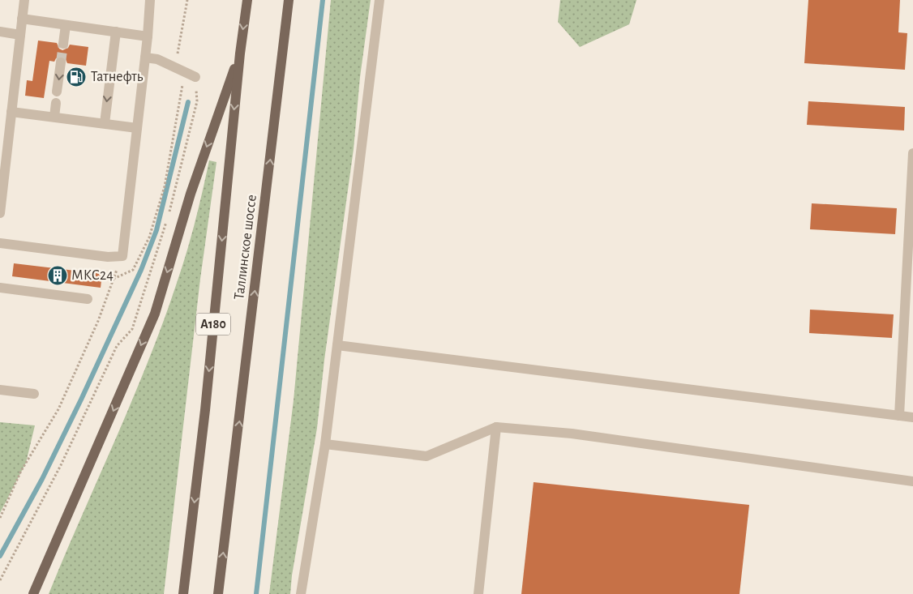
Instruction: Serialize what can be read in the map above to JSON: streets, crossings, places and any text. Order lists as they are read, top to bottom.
{
  "streets": {
    "main road": ["Таллинское шоссе", "A180"]
  },
  "places": {
    "fuel station": ["Татнефть"],
    "building": ["МКС24"]
  }
}
